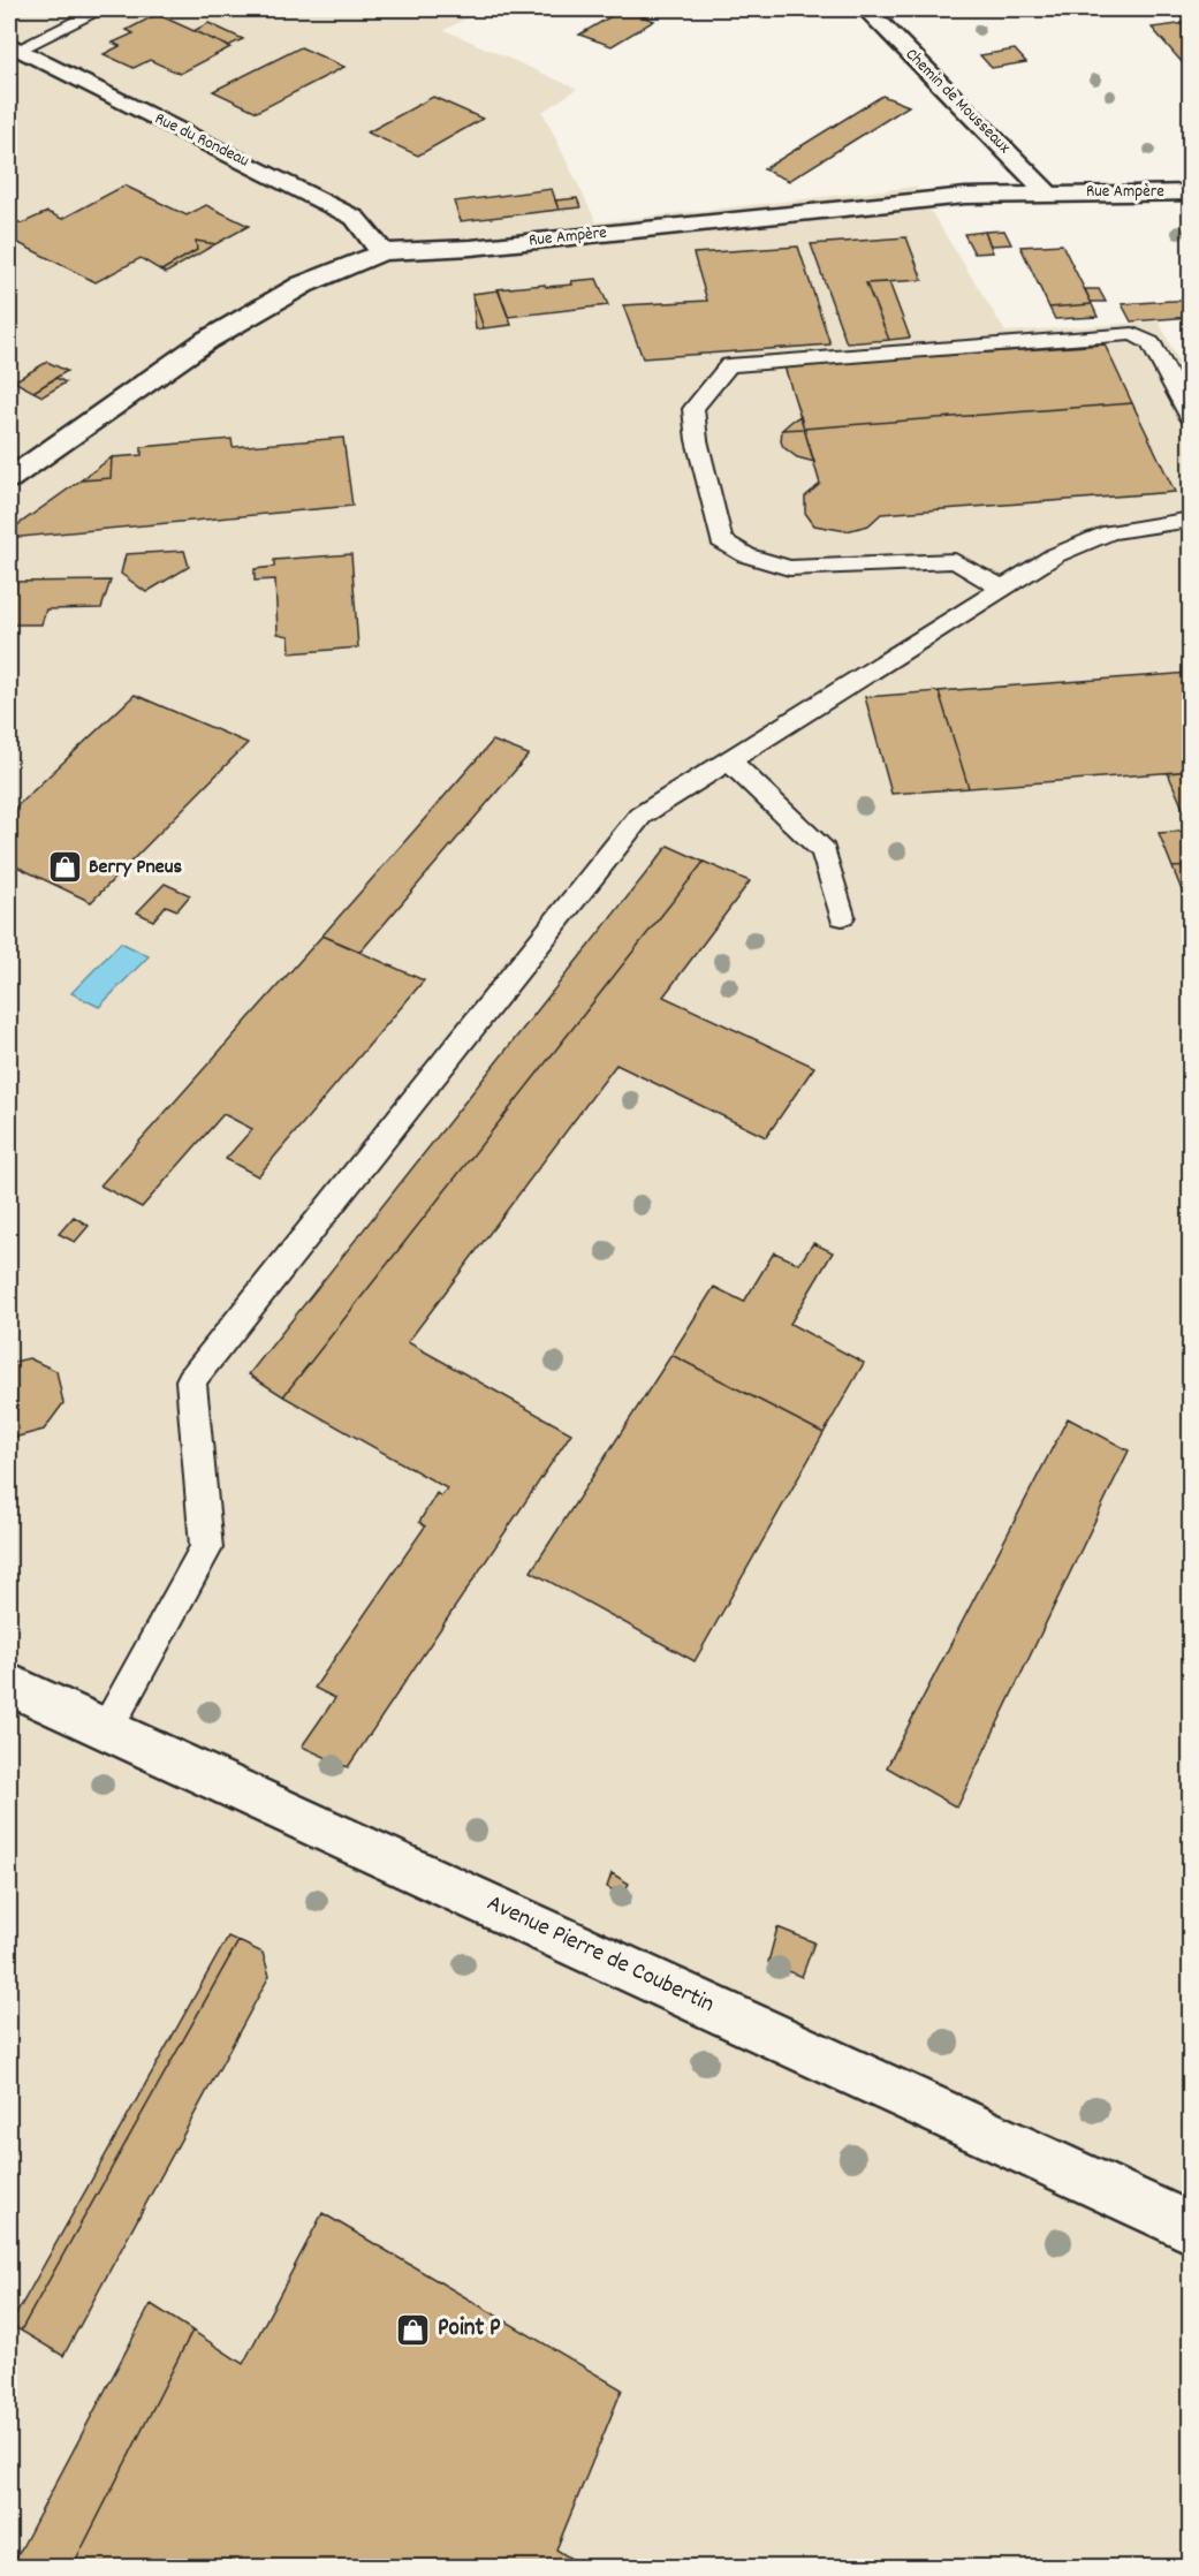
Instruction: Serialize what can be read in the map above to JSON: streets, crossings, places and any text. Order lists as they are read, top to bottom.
{
  "streets": {
    "street": [
      "Chemin de Mousseaux",
      "Rue du Rondeau",
      "Rue Ampère",
      "Avenue Pierre de Coubertin"
    ]
  },
  "crossings": [
    ["Chemin de Mousseaux", "Rue Ampère"],
    ["Rue du Rondeau", "Rue Ampère"]
  ],
  "places": {
    "shop": ["Berry Pneus", "Point P"]
  }
}
